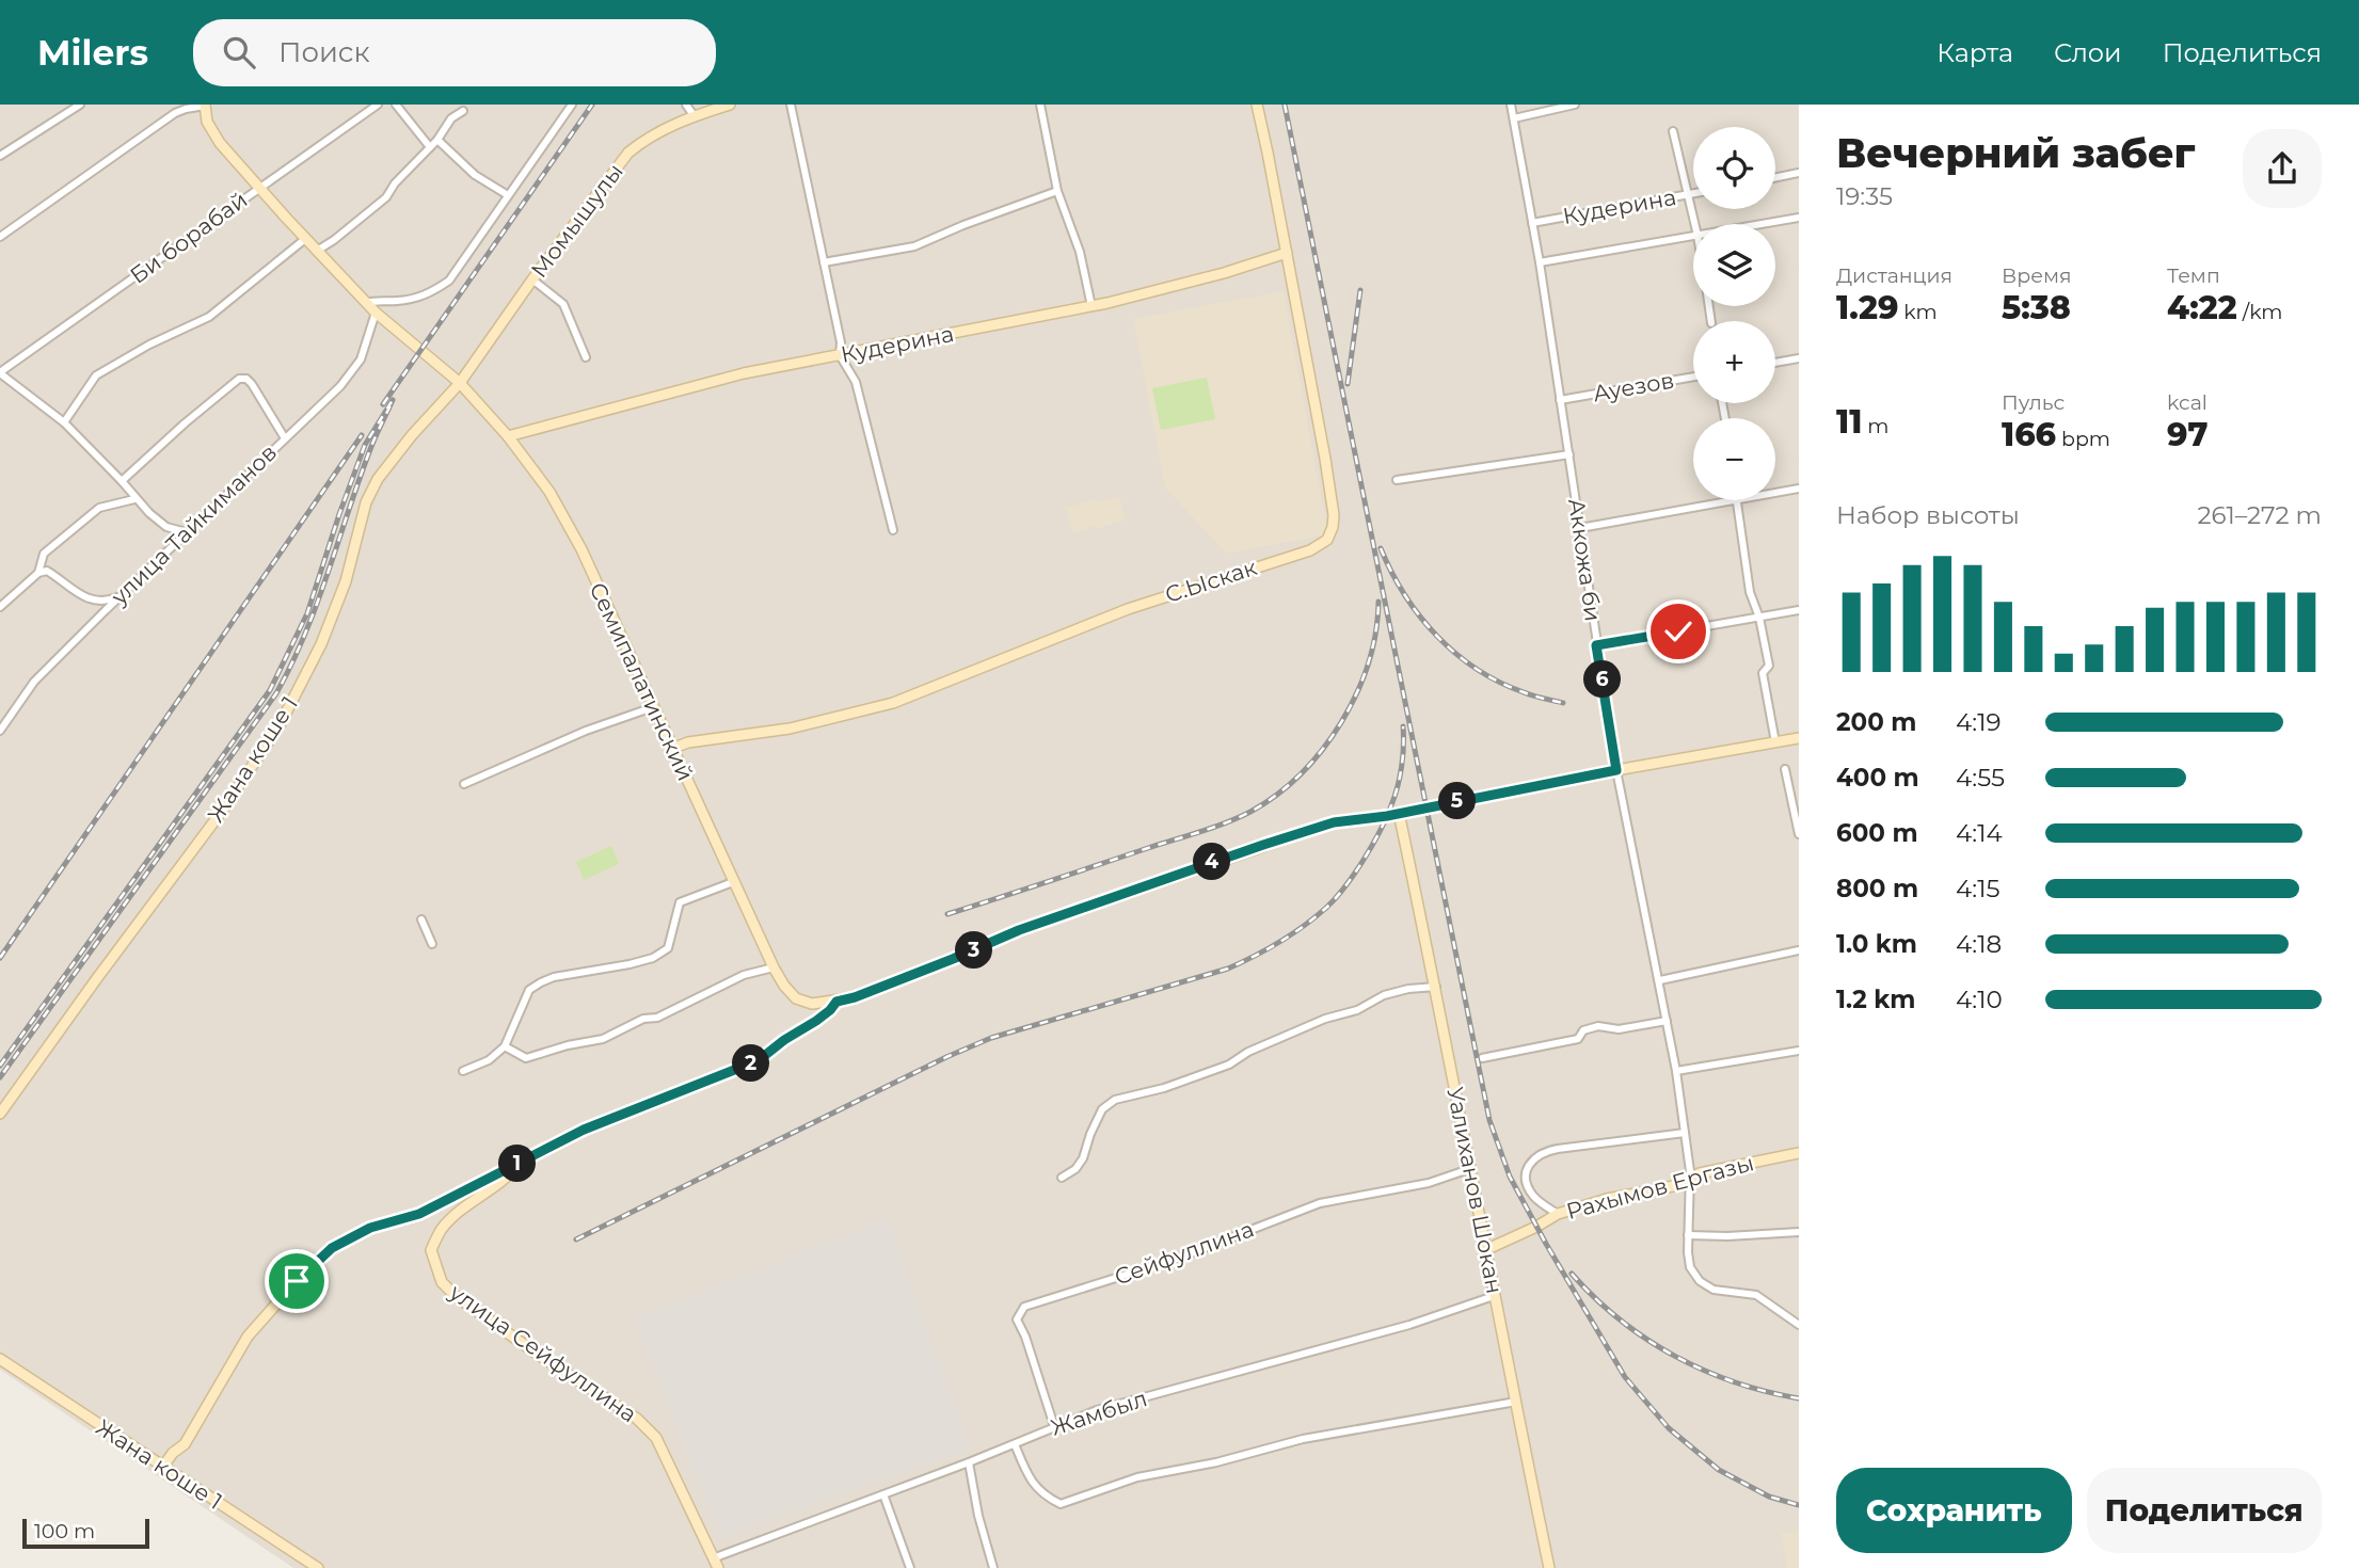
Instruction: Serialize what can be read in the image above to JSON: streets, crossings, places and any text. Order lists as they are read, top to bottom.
{
  "streets": {
    "street": [
      "Кудерина",
      "Момышулы",
      "Би борабай",
      "Ауезов",
      "улица Тайкиманов",
      "Аккожа би",
      "С.Ыскак",
      "Семипалатинский",
      "Жана коше 1",
      "Рахымов Ергазы",
      "Уалиханов Шокан",
      "Сейфуллина",
      "улица Сейфуллина",
      "Жамбыл"
    ]
  },
  "crossings": [
    ["Кудерина", "Аккожа би"],
    ["Кудерина", "С.Ыскак"],
    ["Кудерина", "Семипалатинский"],
    ["Момышулы", "Семипалатинский"],
    ["Момышулы", "Жана коше 1"],
    ["Би борабай", "Семипалатинский"],
    ["Ауезов", "Аккожа би"],
    ["улица Тайкиманов", "Семипалатинский"],
    ["Аккожа би", "Рахымов Ергазы"],
    ["С.Ыскак", "Семипалатинский"],
    ["Семипалатинский", "Жана коше 1"],
    ["Семипалатинский", "улица Сейфуллина"],
    ["Жана коше 1", "улица Сейфуллина"],
    ["Рахымов Ергазы", "Уалиханов Шокан"],
    ["Уалиханов Шокан", "Сейфуллина"],
    ["Уалиханов Шокан", "Жамбыл"],
    ["Сейфуллина", "Жамбыл"],
    ["улица Сейфуллина", "Жамбыл"]
  ],
  "scale_bar": "100 m",
  "page": {
    "header": "Milers",
    "search": "Поиск",
    "nav": ["Карта", "Слои", "Поделиться"],
    "heading": ["Вечерний забег", "19:35"],
    "map_buttons": ["+", "−"],
    "stats": [
      ["Дистанция", "1.29 km"],
      ["Время", "5:38"],
      ["Темп", "4:22 /km"],
      ["11 m"],
      ["Пульс", "166 bpm"],
      ["kcal", "97"]
    ],
    "chart": ["Набор высоты", "261–272 m"],
    "pins": [
      "6",
      "5",
      "4",
      "3",
      "2",
      "1"
    ],
    "list": [
      {
        "name": "200 m",
        "note": "4:19"
      },
      {
        "name": "400 m",
        "note": "4:55"
      },
      {
        "name": "600 m",
        "note": "4:14"
      },
      {
        "name": "800 m",
        "note": "4:15"
      },
      {
        "name": "1.0 km",
        "note": "4:18"
      },
      {
        "name": "1.2 km",
        "note": "4:10"
      }
    ],
    "buttons": ["Сохранить", "Поделиться"],
    "scale": "100 m"
  }
}
